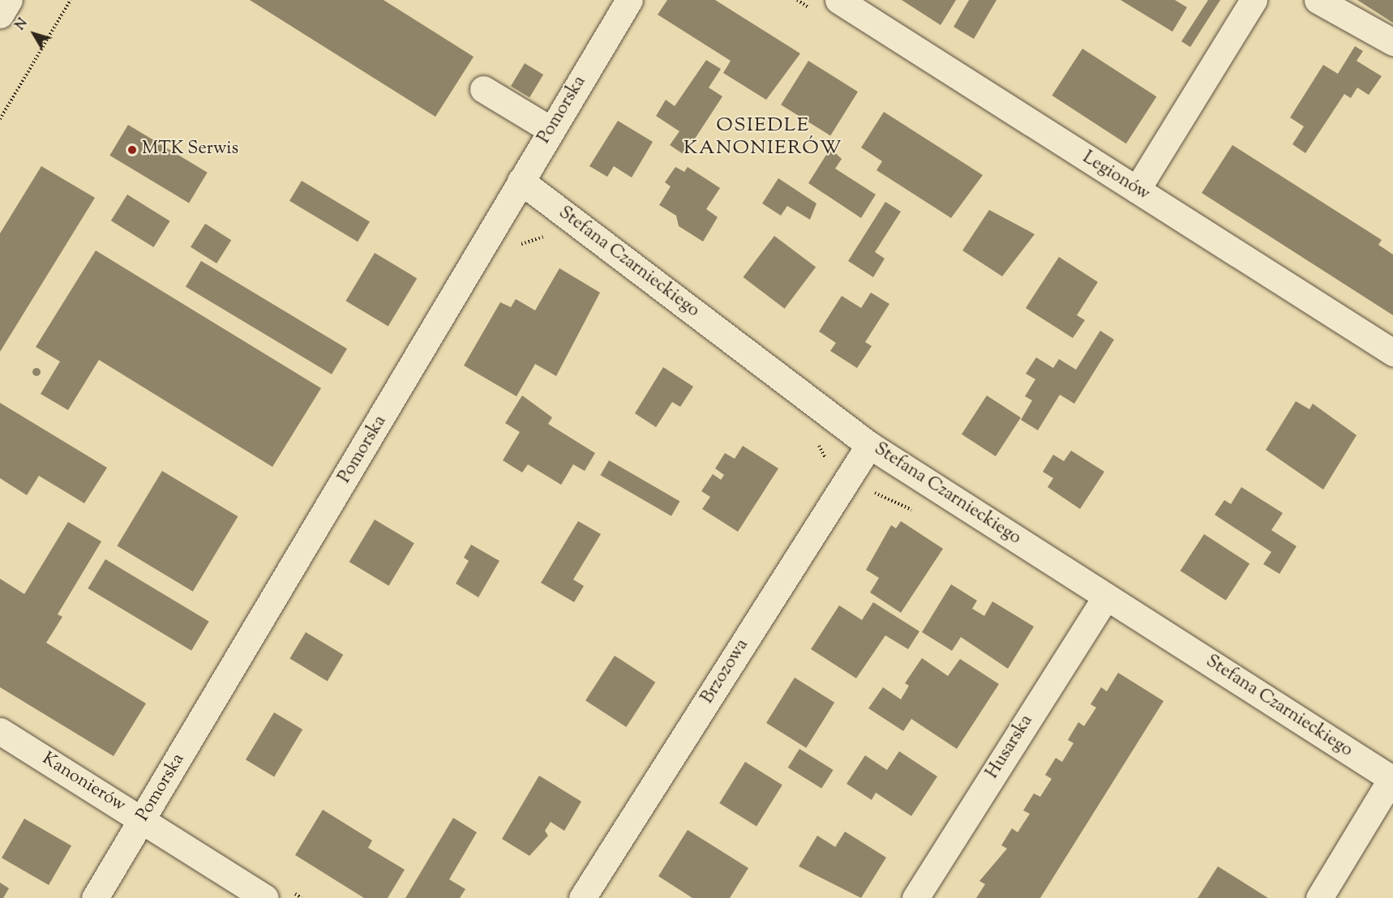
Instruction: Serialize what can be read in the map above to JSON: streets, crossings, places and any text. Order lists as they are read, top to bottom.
{
  "streets": {
    "street": [
      "Pomorska",
      "Legionów",
      "Stefana Czarnieckiego",
      "Brzozowa",
      "Husarska",
      "Kanonierów"
    ]
  },
  "crossings": [
    ["Pomorska", "Stefana Czarnieckiego"],
    ["Pomorska", "Kanonierów"],
    ["Stefana Czarnieckiego", "Brzozowa"],
    ["Stefana Czarnieckiego", "Husarska"]
  ],
  "districts": ["OSIEDLE KANONIERÓW"],
  "places": ["MTK Serwis"],
  "north": "top left"
}
